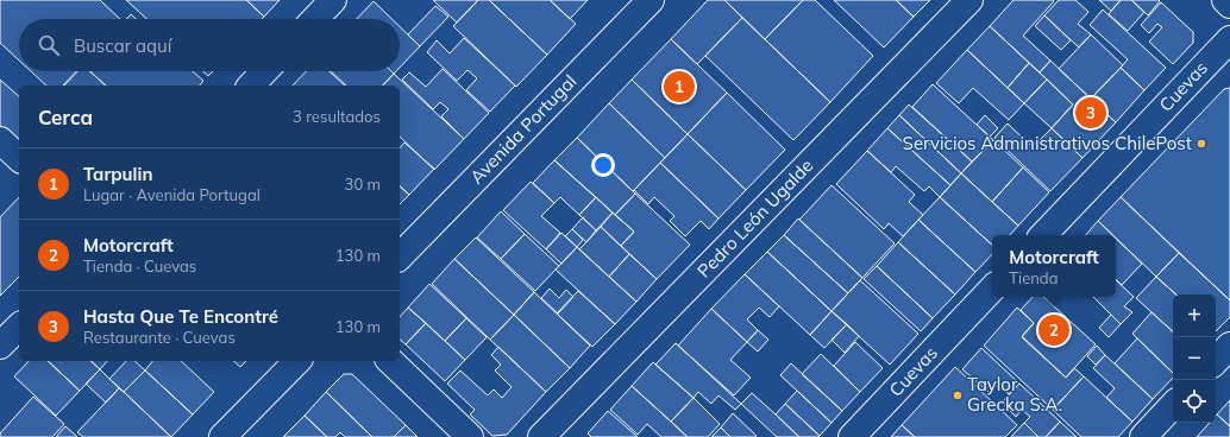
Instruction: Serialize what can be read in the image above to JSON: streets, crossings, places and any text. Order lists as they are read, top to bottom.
{
  "streets": {
    "street": ["Cuevas", "Avenida Portugal", "Pedro León Ugalde"]
  },
  "places": ["Servicios Administrativos ChilePost", "Taylor Grecka S.A."],
  "page": {
    "search": "Buscar aquí",
    "pins": ["1", "3", "2"],
    "heading": ["Cerca", "3 resultados"],
    "list": [
      {
        "mark": "1",
        "name": "Tarpulin",
        "note": "Lugar · Avenida Portugal",
        "value": "30 m"
      },
      {
        "mark": "2",
        "name": "Motorcraft",
        "note": "Tienda · Cuevas",
        "value": "130 m"
      },
      {
        "mark": "3",
        "name": "Hasta Que Te Encontré",
        "note": "Restaurante · Cuevas",
        "value": "130 m"
      }
    ],
    "popup": ["Motorcraft", "Tienda"],
    "map_buttons": ["+", "−"]
  }
}
